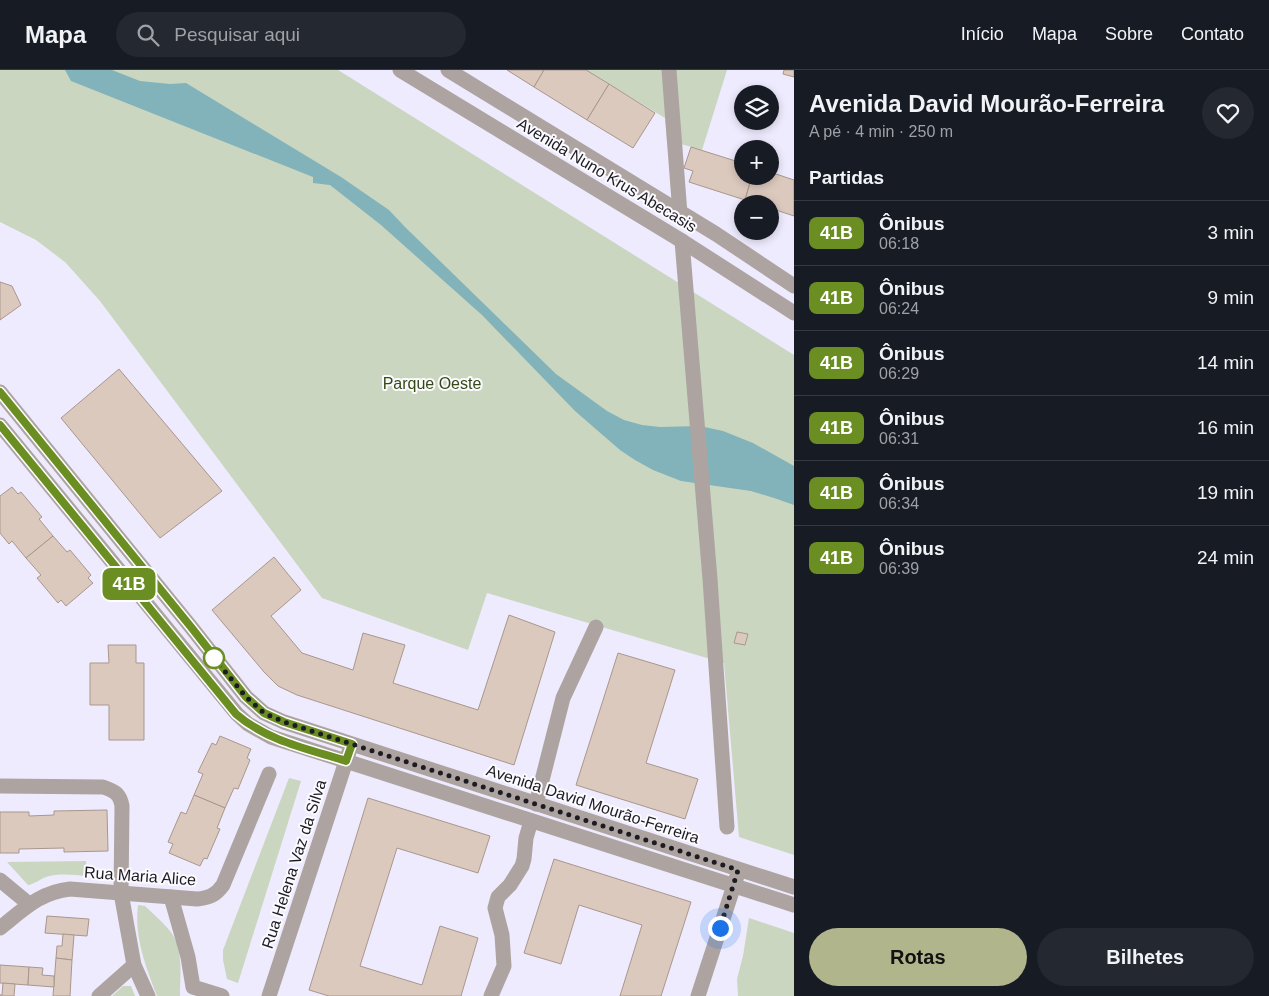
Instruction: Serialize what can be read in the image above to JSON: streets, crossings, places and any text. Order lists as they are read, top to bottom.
{
  "streets": {
    "street": [
      "Avenida Nuno Krus Abecasis",
      "Avenida David Mourão-Ferreira",
      "Rua Helena Vaz da Silva",
      "Rua Maria Alice"
    ]
  },
  "crossings": [
    ["Avenida David Mourão-Ferreira", "Rua Helena Vaz da Silva"]
  ],
  "parks": ["Parque Oeste"],
  "lines": ["bus line 41B"],
  "page": {
    "header": "Mapa",
    "search": "Pesquisar aqui",
    "nav": [
      "Início",
      "Mapa",
      "Sobre",
      "Contato"
    ],
    "on_map": "41B",
    "heading": [
      ["Avenida David Mourão-Ferreira", "A pé · 4 min · 250 m"],
      "Partidas"
    ],
    "map_buttons": ["+", "−"],
    "list": [
      {
        "mark": "41B",
        "name": "Ônibus",
        "note": "06:18",
        "value": "3 min"
      },
      {
        "mark": "41B",
        "name": "Ônibus",
        "note": "06:24",
        "value": "9 min"
      },
      {
        "mark": "41B",
        "name": "Ônibus",
        "note": "06:29",
        "value": "14 min"
      },
      {
        "mark": "41B",
        "name": "Ônibus",
        "note": "06:31",
        "value": "16 min"
      },
      {
        "mark": "41B",
        "name": "Ônibus",
        "note": "06:34",
        "value": "19 min"
      },
      {
        "mark": "41B",
        "name": "Ônibus",
        "note": "06:39",
        "value": "24 min"
      }
    ],
    "buttons": ["Rotas", "Bilhetes"]
  }
}
